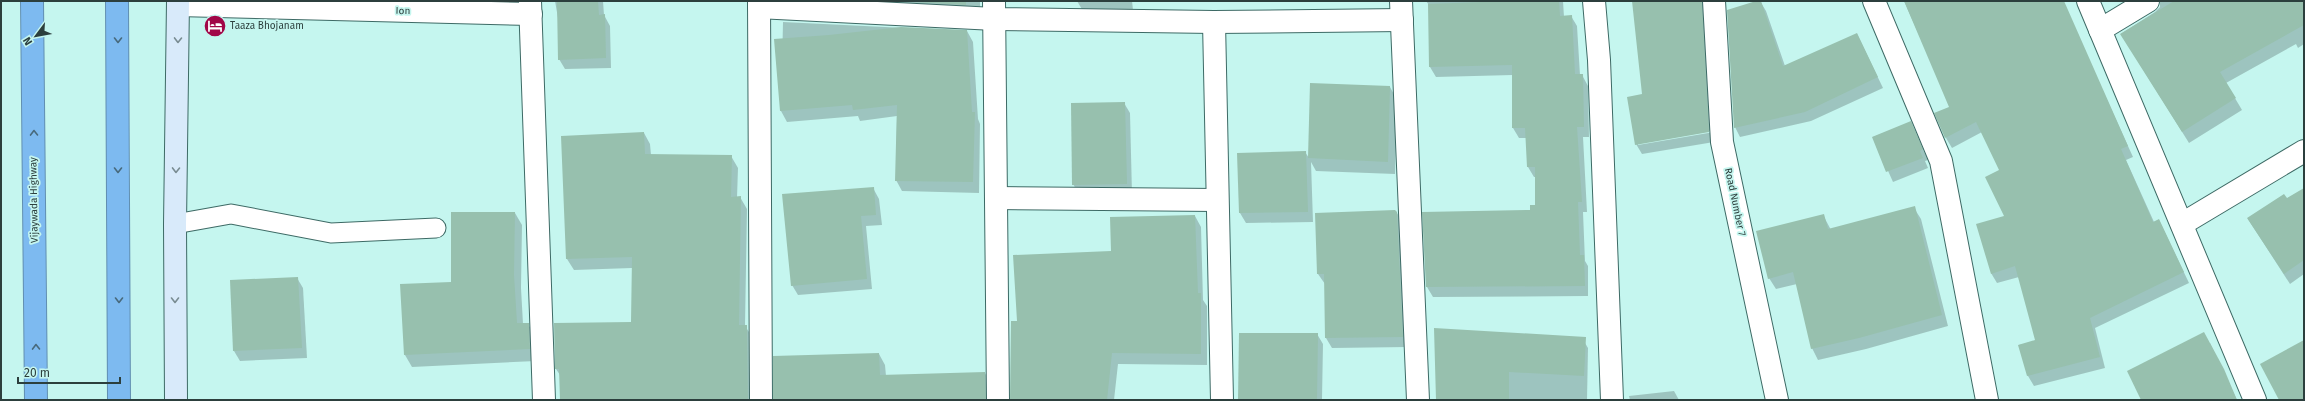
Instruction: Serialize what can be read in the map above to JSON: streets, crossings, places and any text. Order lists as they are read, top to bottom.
{
  "streets": {
    "highway": ["Vijaywada Highway"],
    "street": ["Ion", "Road Number 7"]
  },
  "places": {
    "hotel": ["Taaza Bhojanam"]
  },
  "scale_bar": "20 m",
  "north": "bottom left"
}
